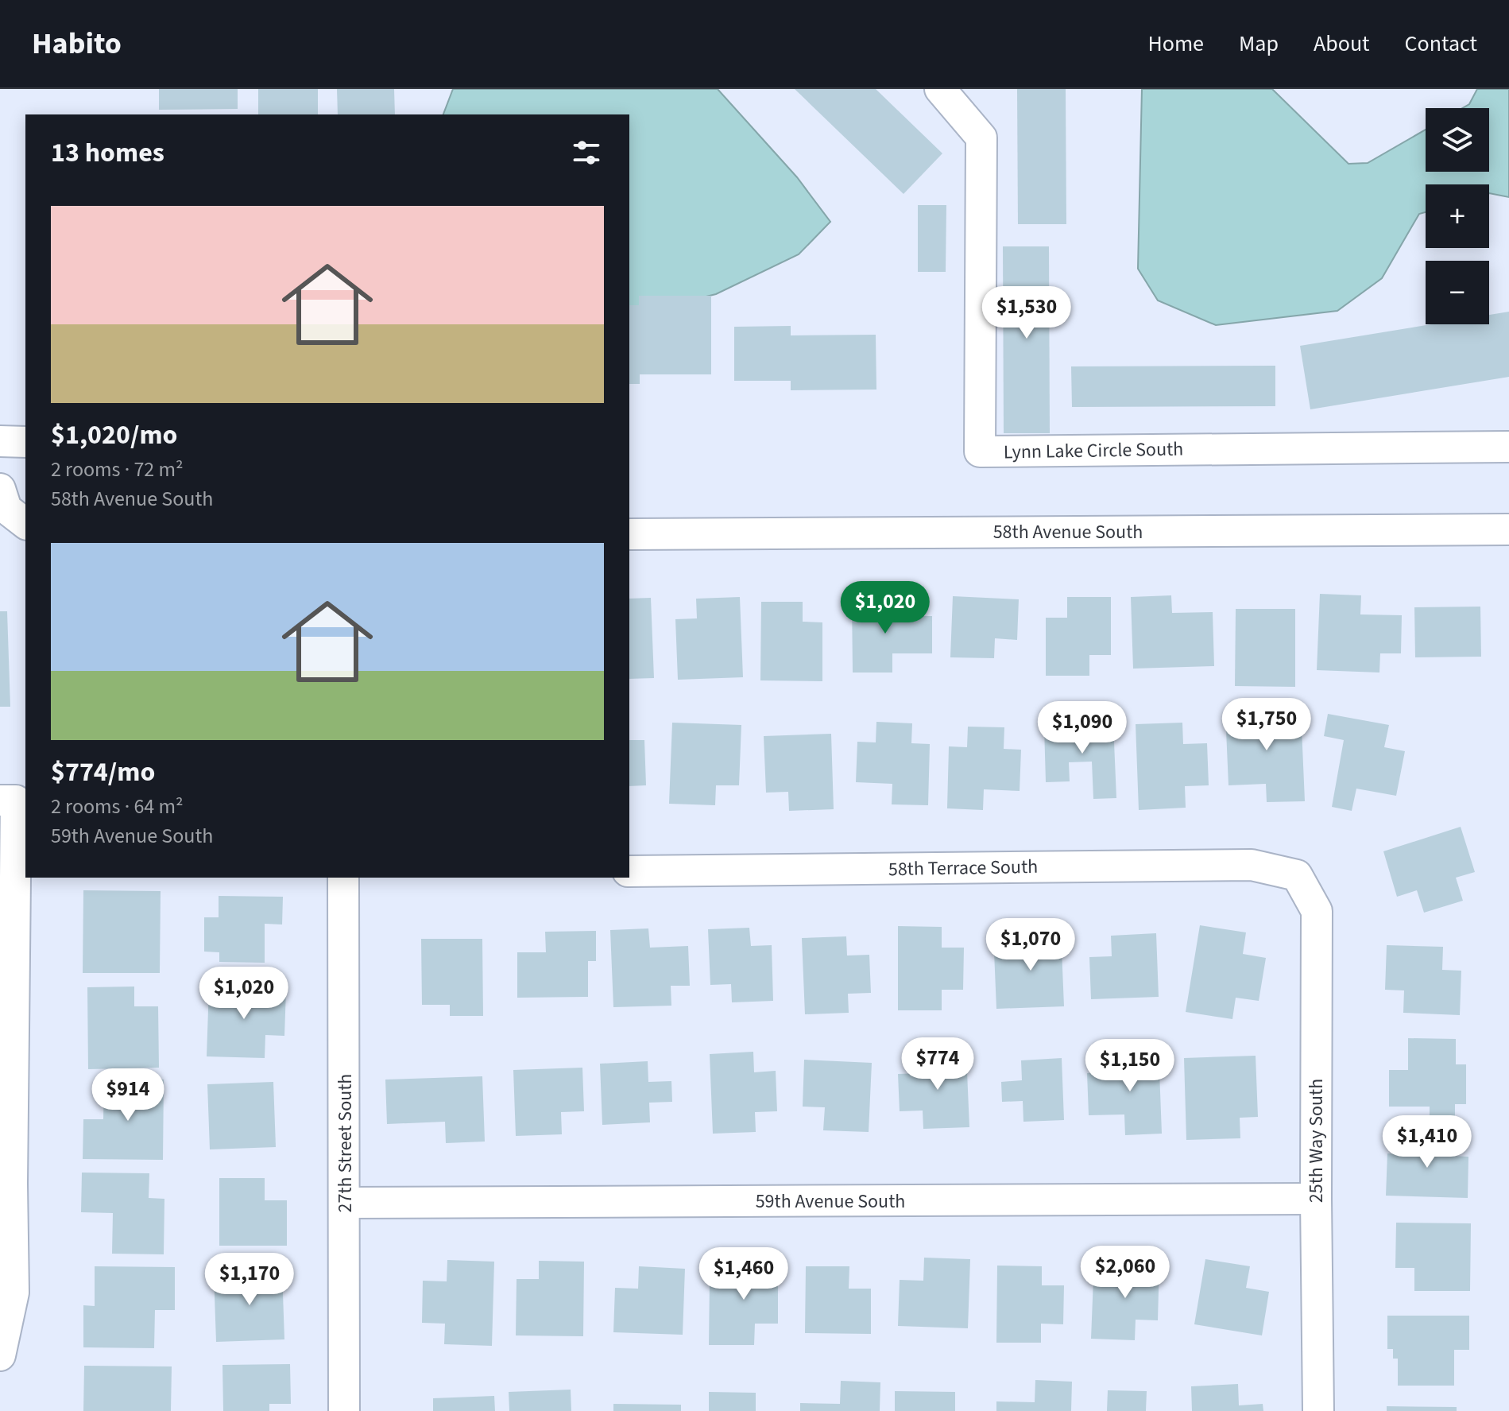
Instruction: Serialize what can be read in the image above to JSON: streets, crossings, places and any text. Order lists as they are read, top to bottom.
{
  "streets": {
    "street": [
      "Lynn Lake Circle South",
      "58th Avenue South",
      "58th Terrace South",
      "25th Way South",
      "27th Street South",
      "59th Avenue South"
    ]
  },
  "crossings": [
    ["58th Terrace South", "25th Way South"],
    ["25th Way South", "59th Avenue South"],
    ["27th Street South", "59th Avenue South"]
  ],
  "page": {
    "header": "Habito",
    "nav": [
      "Home",
      "Map",
      "About",
      "Contact"
    ],
    "map_buttons": ["+", "−"],
    "heading": "13 homes",
    "list": [
      {
        "name": "$1,020/mo",
        "note": "2 rooms · 72 m² · 58th Avenue South"
      },
      {
        "name": "$774/mo",
        "note": "2 rooms · 64 m² · 59th Avenue South"
      }
    ],
    "price": [
      "$1,530",
      "$1,020",
      "$1,750",
      "$1,090",
      "$1,070",
      "$1,020",
      "$774",
      "$1,150",
      "$914",
      "$1,410",
      "$2,060",
      "$1,460",
      "$1,170"
    ]
  }
}
